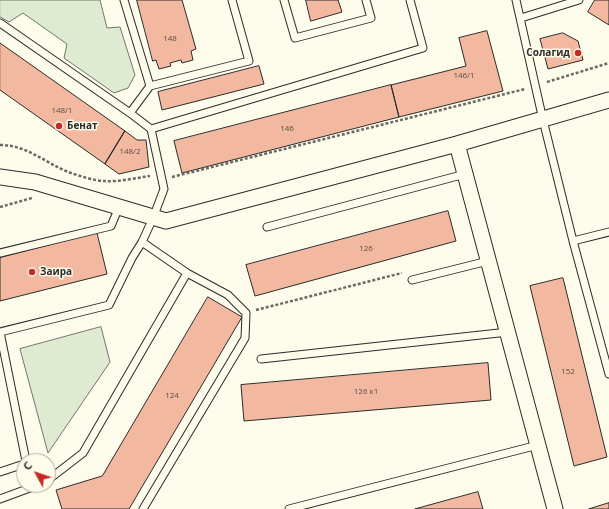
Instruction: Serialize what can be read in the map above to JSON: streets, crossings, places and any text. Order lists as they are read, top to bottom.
{
  "places": ["Солагид", "Бенат", "Заира"],
  "house_numbers": [
    "148",
    "146/1",
    "148/1",
    "146",
    "148/2",
    "126",
    "152",
    "126 к1",
    "124"
  ],
  "north": "top left"
}
